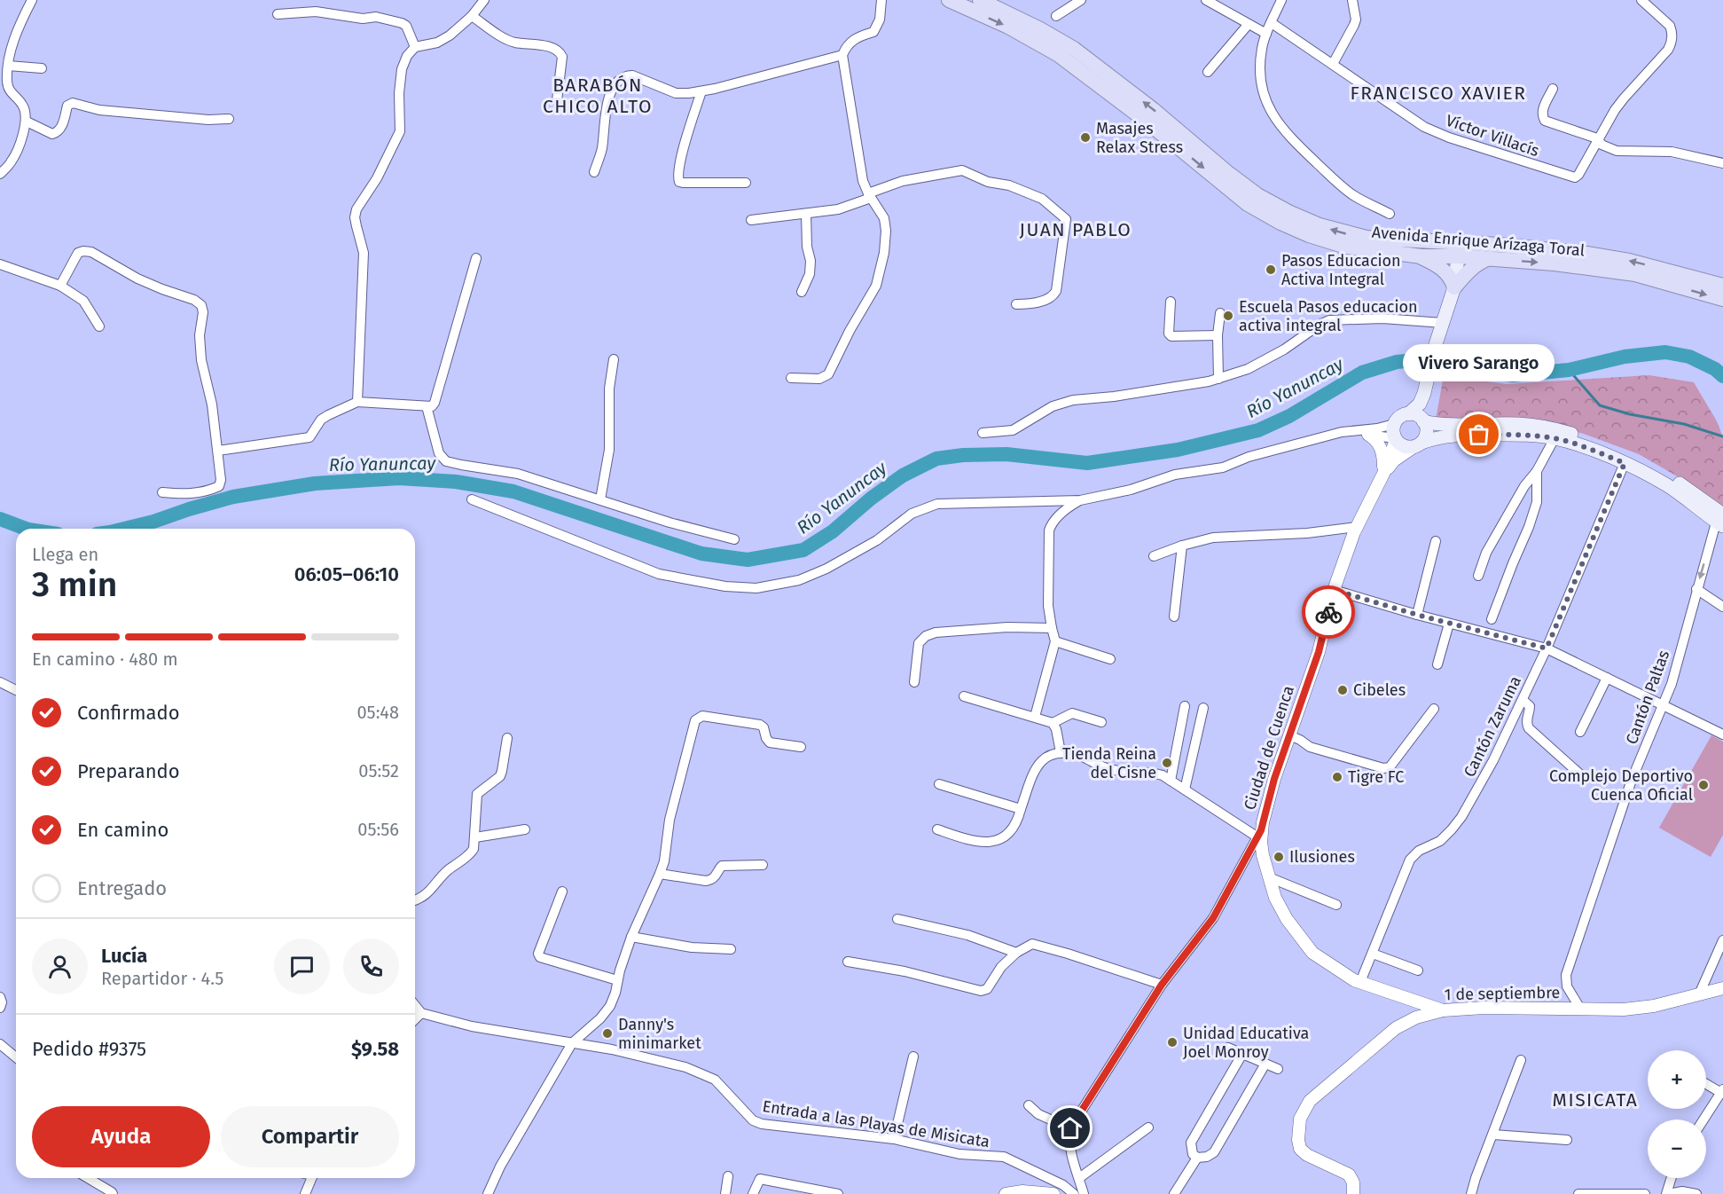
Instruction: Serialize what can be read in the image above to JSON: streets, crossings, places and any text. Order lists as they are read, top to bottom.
{
  "streets": {
    "main road": ["Avenida Enrique Arízaga Toral"],
    "street": [
      "Víctor Villacís",
      "Cantón Paltas",
      "Cantón Zaruma",
      "Ciudad de Cuenca",
      "1 de septiembre",
      "Entrada a las Playas de Misicata"
    ]
  },
  "crossings": [
    ["Cantón Paltas", "1 de septiembre"],
    ["Cantón Zaruma", "Ciudad de Cuenca"],
    ["Ciudad de Cuenca", "1 de septiembre"]
  ],
  "districts": [
    "BARABÓN CHICO ALTO",
    "FRANCISCO XAVIER",
    "JUAN PABLO",
    "MISICATA"
  ],
  "water": ["Río Yanuncay"],
  "places": [
    "Masajes Relax Stress",
    "Pasos Educacion Activa Integral",
    "Escuela Pasos educacion activa integral",
    "Vivero Sarango",
    "Cibeles",
    "Tienda Reina del Cisne",
    "Tigre FC",
    "Complejo Deportivo Cuenca Oficial",
    "Ilusiones",
    "Danny's minimarket",
    "Unidad Educativa Joel Monroy"
  ],
  "page": {
    "bubble": "Vivero Sarango",
    "heading": ["3 min", "Llega en", "06:05–06:10"],
    "panel": [
      "Lucía",
      "Repartidor · 4.5",
      "Pedido #9375",
      "$9.58"
    ],
    "bar": "En camino · 480 m",
    "list": [
      ["Confirmado", "05:48"],
      ["Preparando", "05:52"],
      ["En camino", "05:56"],
      "Entregado"
    ],
    "map_buttons": ["+", "−"],
    "buttons": ["Ayuda", "Compartir"]
  }
}
